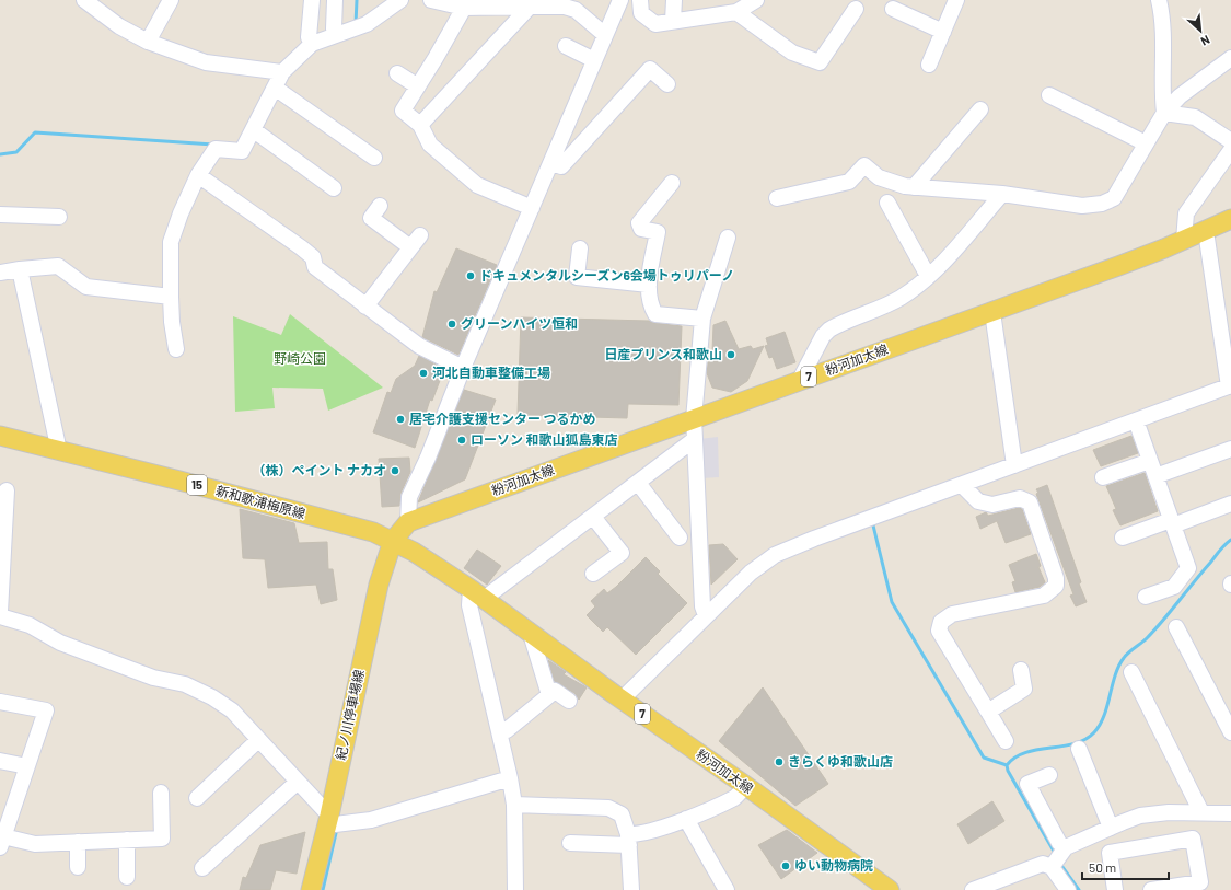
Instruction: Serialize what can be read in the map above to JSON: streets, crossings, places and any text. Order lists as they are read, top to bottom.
{
  "streets": {
    "main road": [
      "粉河加太線",
      "7",
      "15",
      "新和歌浦梅原線",
      "紀ノ川停車場線"
    ]
  },
  "crossings": [
    ["粉河加太線", "新和歌浦梅原線"],
    ["粉河加太線", "紀ノ川停車場線"],
    ["新和歌浦梅原線", "紀ノ川停車場線"]
  ],
  "parks": ["野崎公園"],
  "places": [
    "ドキュメンタルシーズン6会場トゥリパーノ",
    "グリーンハイツ恒和",
    "日産プリンス和歌山",
    "河北自動車整備工場",
    "居宅介護支援センター つるかめ",
    "ローソン 和歌山狐島東店",
    "（株）ペイント ナカオ",
    "きらくゆ和歌山店",
    "ゆい動物病院"
  ],
  "scale_bar": "50 m",
  "north": "bottom right"
}
